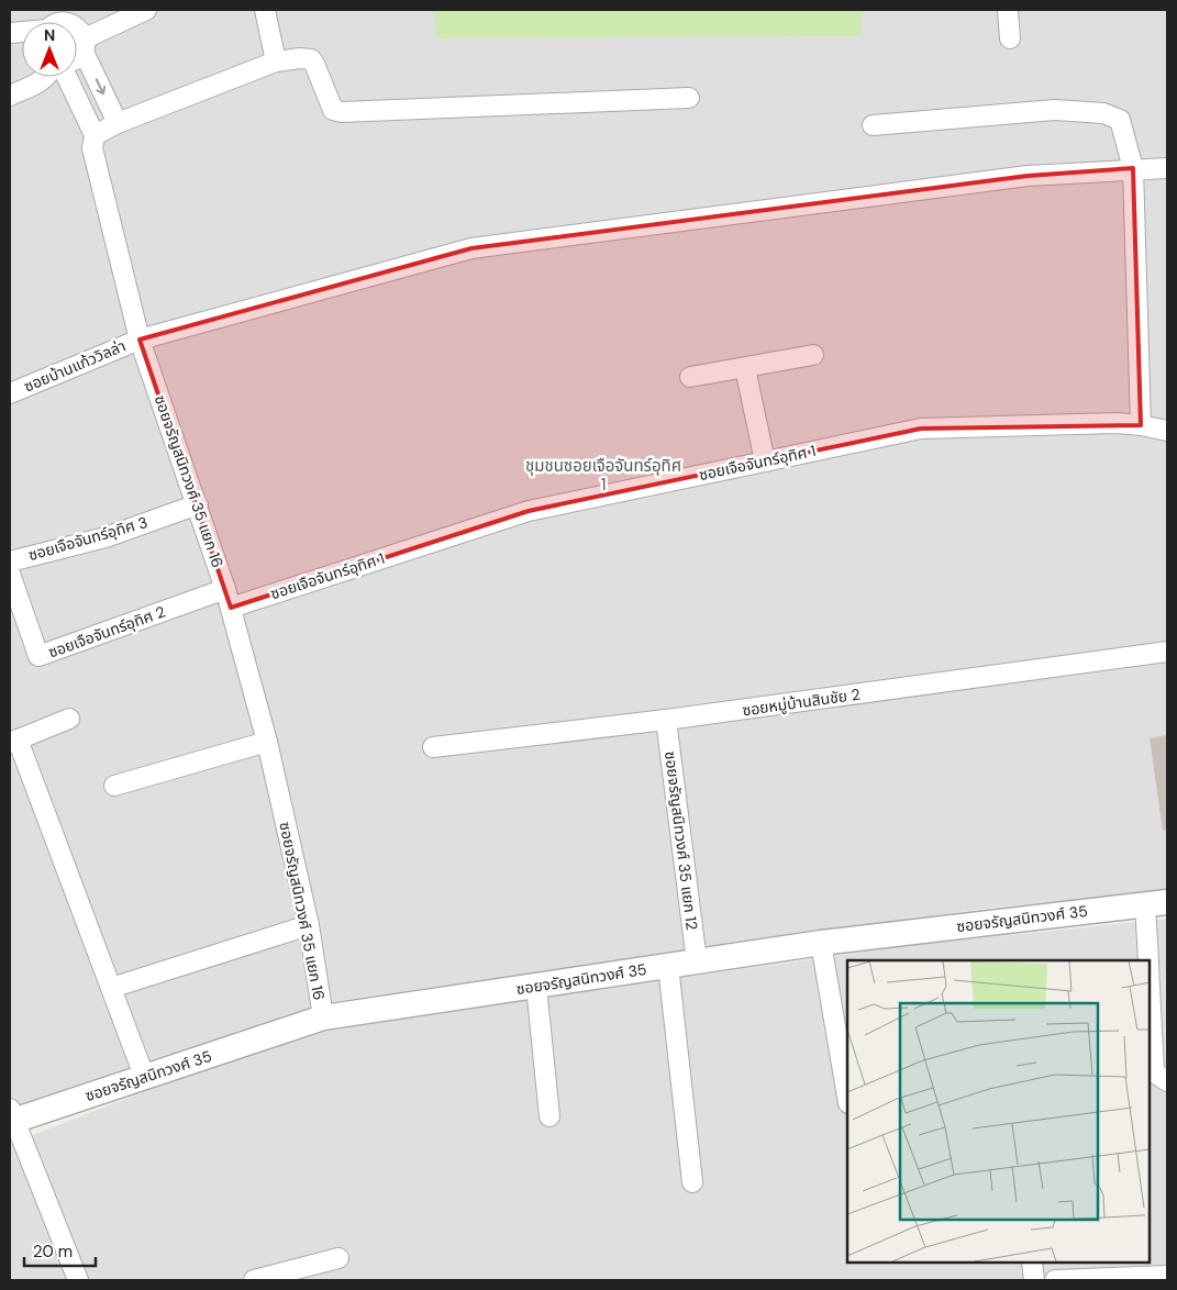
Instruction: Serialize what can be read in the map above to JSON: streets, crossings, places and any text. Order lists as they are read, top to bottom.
{
  "streets": {
    "street": [
      "ซอยบ้านแก้ววิลล่า",
      "ซอยเจือจันทร์อุทิศ 1",
      "ซอยจรัญสนิทวงศ์ 35 แยก 16",
      "ซอยเจือจันทร์อุทิศ 3",
      "ซอยเจือจันทร์อุทิศ 2",
      "ซอยหมู่บ้านสินชัย 2",
      "ซอยจรัญสนิทวงศ์ 35 แยก 12",
      "ซอยจรัญสนิทวงศ์ 35"
    ]
  },
  "crossings": [
    ["ซอยบ้านแก้ววิลล่า", "ซอยจรัญสนิทวงศ์ 35 แยก 16"],
    ["ซอยเจือจันทร์อุทิศ 1", "ซอยจรัญสนิทวงศ์ 35 แยก 16"],
    ["ซอยเจือจันทร์อุทิศ 1", "ซอยเจือจันทร์อุทิศ 2"],
    ["ซอยจรัญสนิทวงศ์ 35 แยก 16", "ซอยเจือจันทร์อุทิศ 3"],
    ["ซอยจรัญสนิทวงศ์ 35 แยก 16", "ซอยเจือจันทร์อุทิศ 2"],
    ["ซอยจรัญสนิทวงศ์ 35 แยก 16", "ซอยจรัญสนิทวงศ์ 35"],
    ["ซอยหมู่บ้านสินชัย 2", "ซอยจรัญสนิทวงศ์ 35 แยก 12"],
    ["ซอยจรัญสนิทวงศ์ 35 แยก 12", "ซอยจรัญสนิทวงศ์ 35"]
  ],
  "districts": ["ชุมชนซอยเจือจันทร์อุทิศ 1"],
  "scale_bar": "20 m",
  "north": "top"
}
